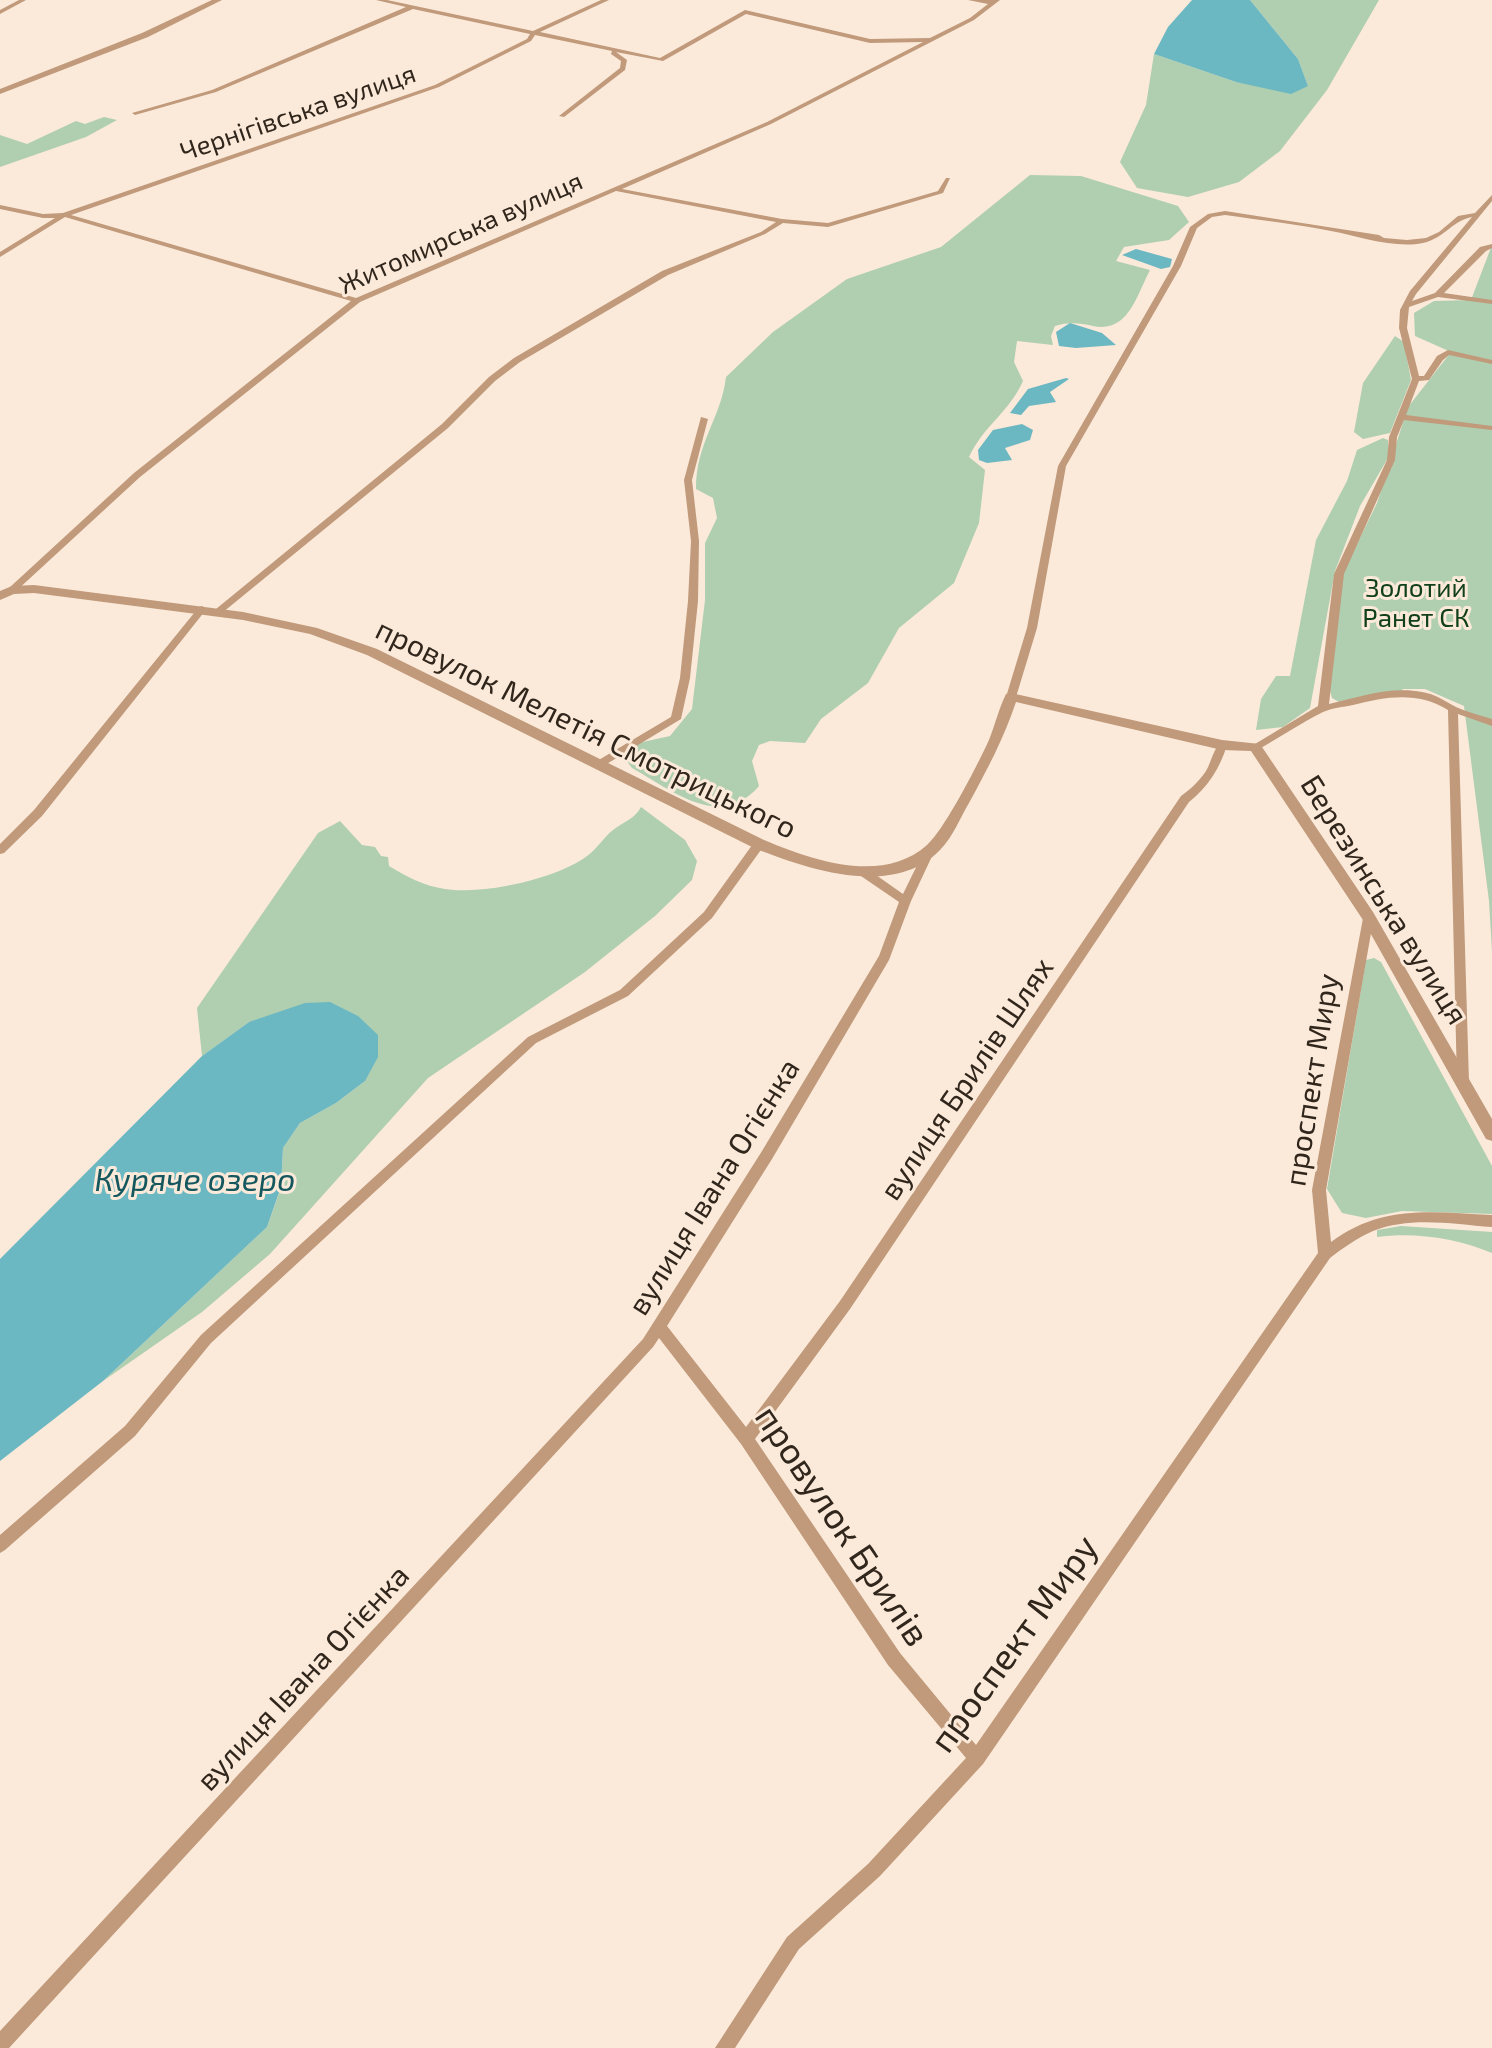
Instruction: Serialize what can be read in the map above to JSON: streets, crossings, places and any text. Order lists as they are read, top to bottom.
{
  "streets": {
    "street": [
      "Чернігівська вулиця",
      "Житомирська вулиця",
      "провулок Мелетія Смотрицького",
      "Березинська вулиця",
      "вулиця Брилів Шлях",
      "проспект Миру",
      "вулиця Івана Огієнка",
      "провулок Брилів"
    ]
  },
  "crossings": [
    ["Житомирська вулиця", "провулок Мелетія Смотрицького"],
    ["провулок Мелетія Смотрицького", "вулиця Івана Огієнка"],
    ["Березинська вулиця", "проспект Миру"],
    ["вулиця Брилів Шлях", "провулок Брилів"],
    ["проспект Миру", "провулок Брилів"],
    ["вулиця Івана Огієнка", "провулок Брилів"]
  ],
  "water": ["Куряче озеро"],
  "parks": ["Золотий Ранет СК"]
}
